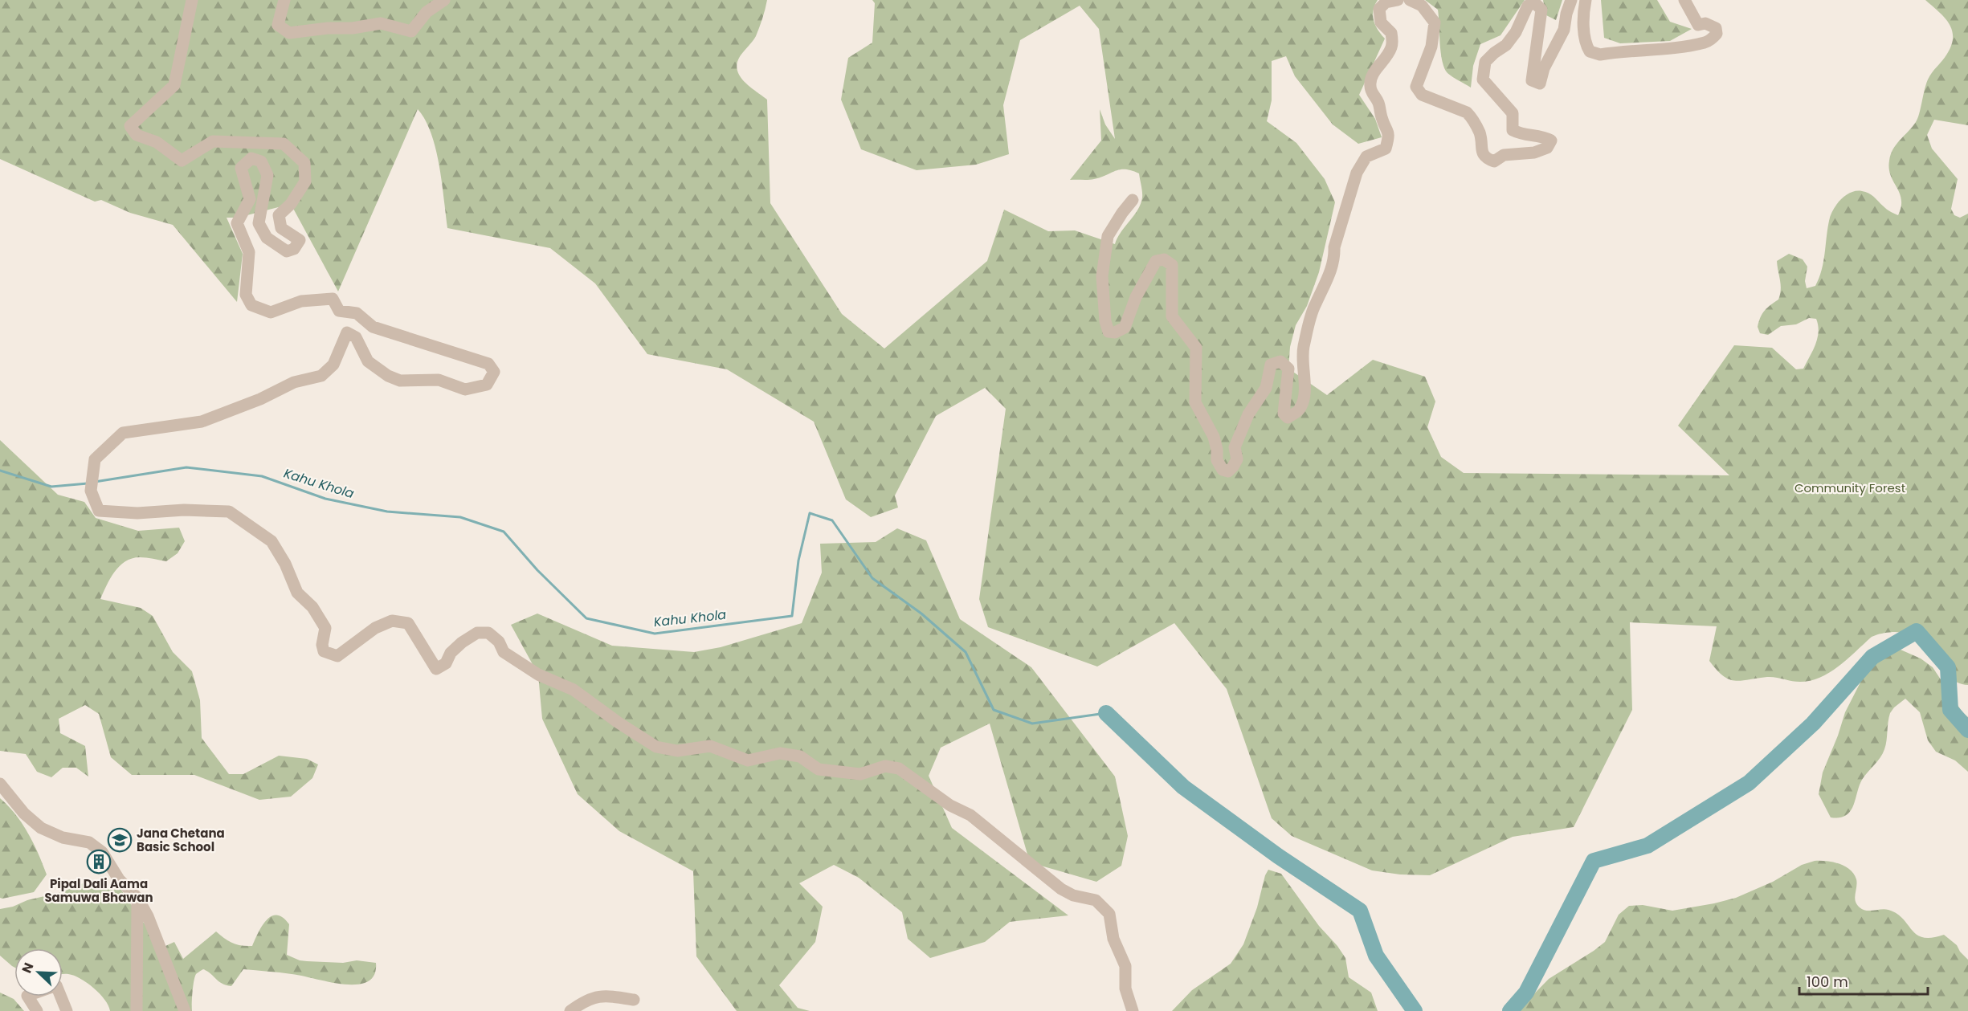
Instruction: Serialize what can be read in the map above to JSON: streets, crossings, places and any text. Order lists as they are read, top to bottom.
{
  "water": ["Kahu Khola"],
  "parks": ["Community Forest"],
  "places": {
    "school or university": ["Jana Chetana Basic School"],
    "building": ["Pipal Dali Aama Samuwa Bhawan"]
  },
  "scale_bar": "100 m",
  "north": "top left"
}
